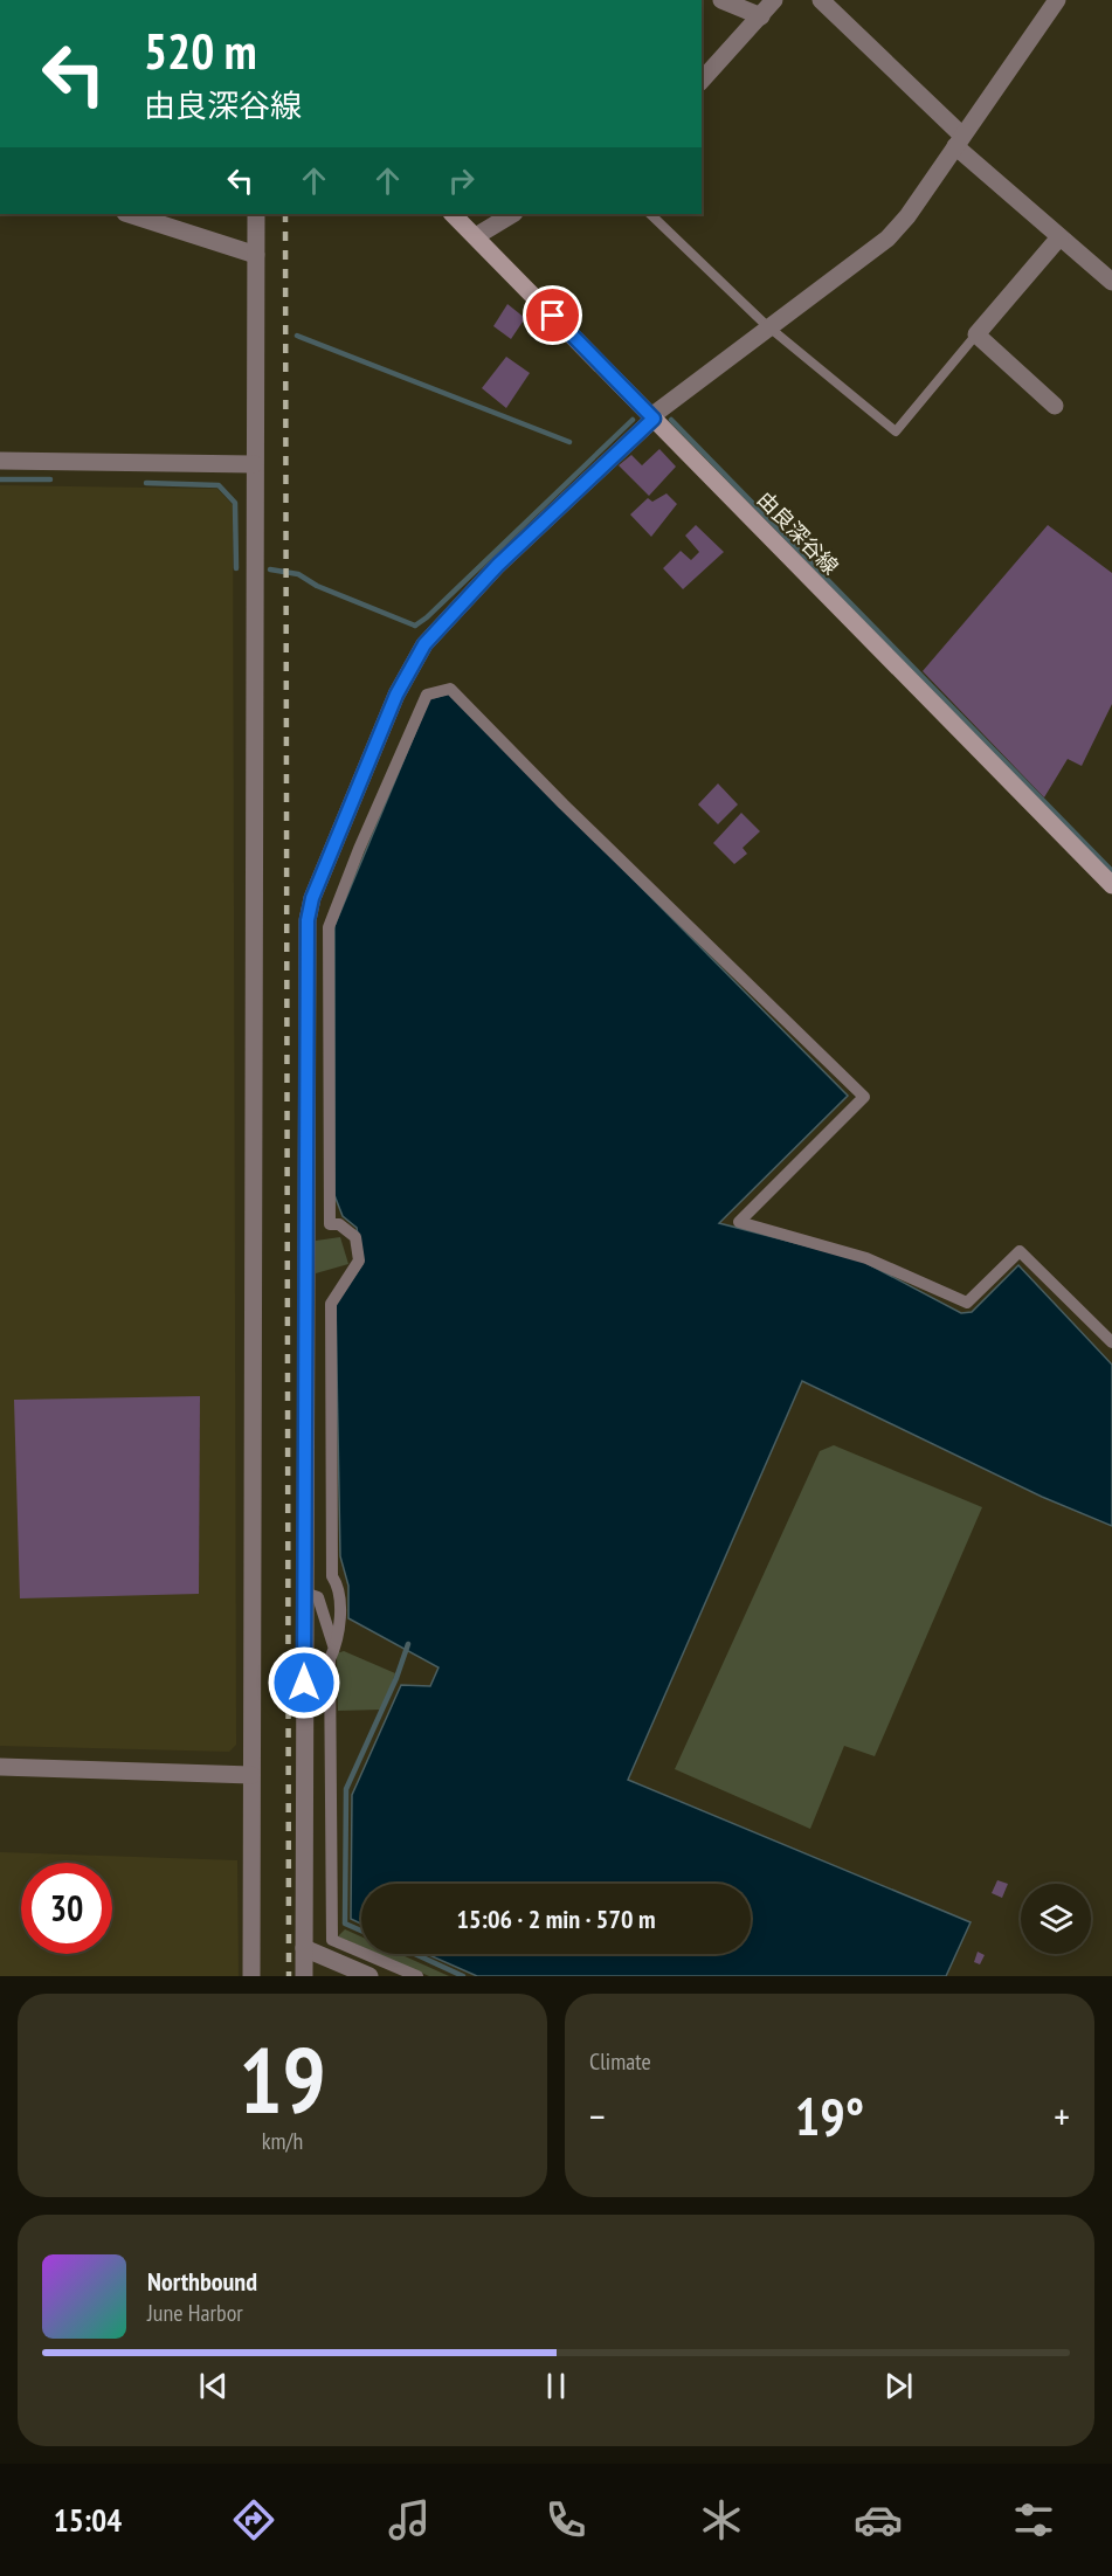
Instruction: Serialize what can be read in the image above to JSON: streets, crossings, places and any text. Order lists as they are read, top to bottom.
{
  "streets": {
    "main road": ["由良深谷線"]
  },
  "page": {
    "turn": ["520 m", "由良深谷線"],
    "limit": "30",
    "trip": "15:06 · 2 min · 570 m",
    "tile": [
      ["19", "km/h"],
      "Climate"
    ],
    "heat": ["−", "19°", "+"],
    "song": ["Northbound", "June Harbor"],
    "tabs": "15:04"
  }
}
